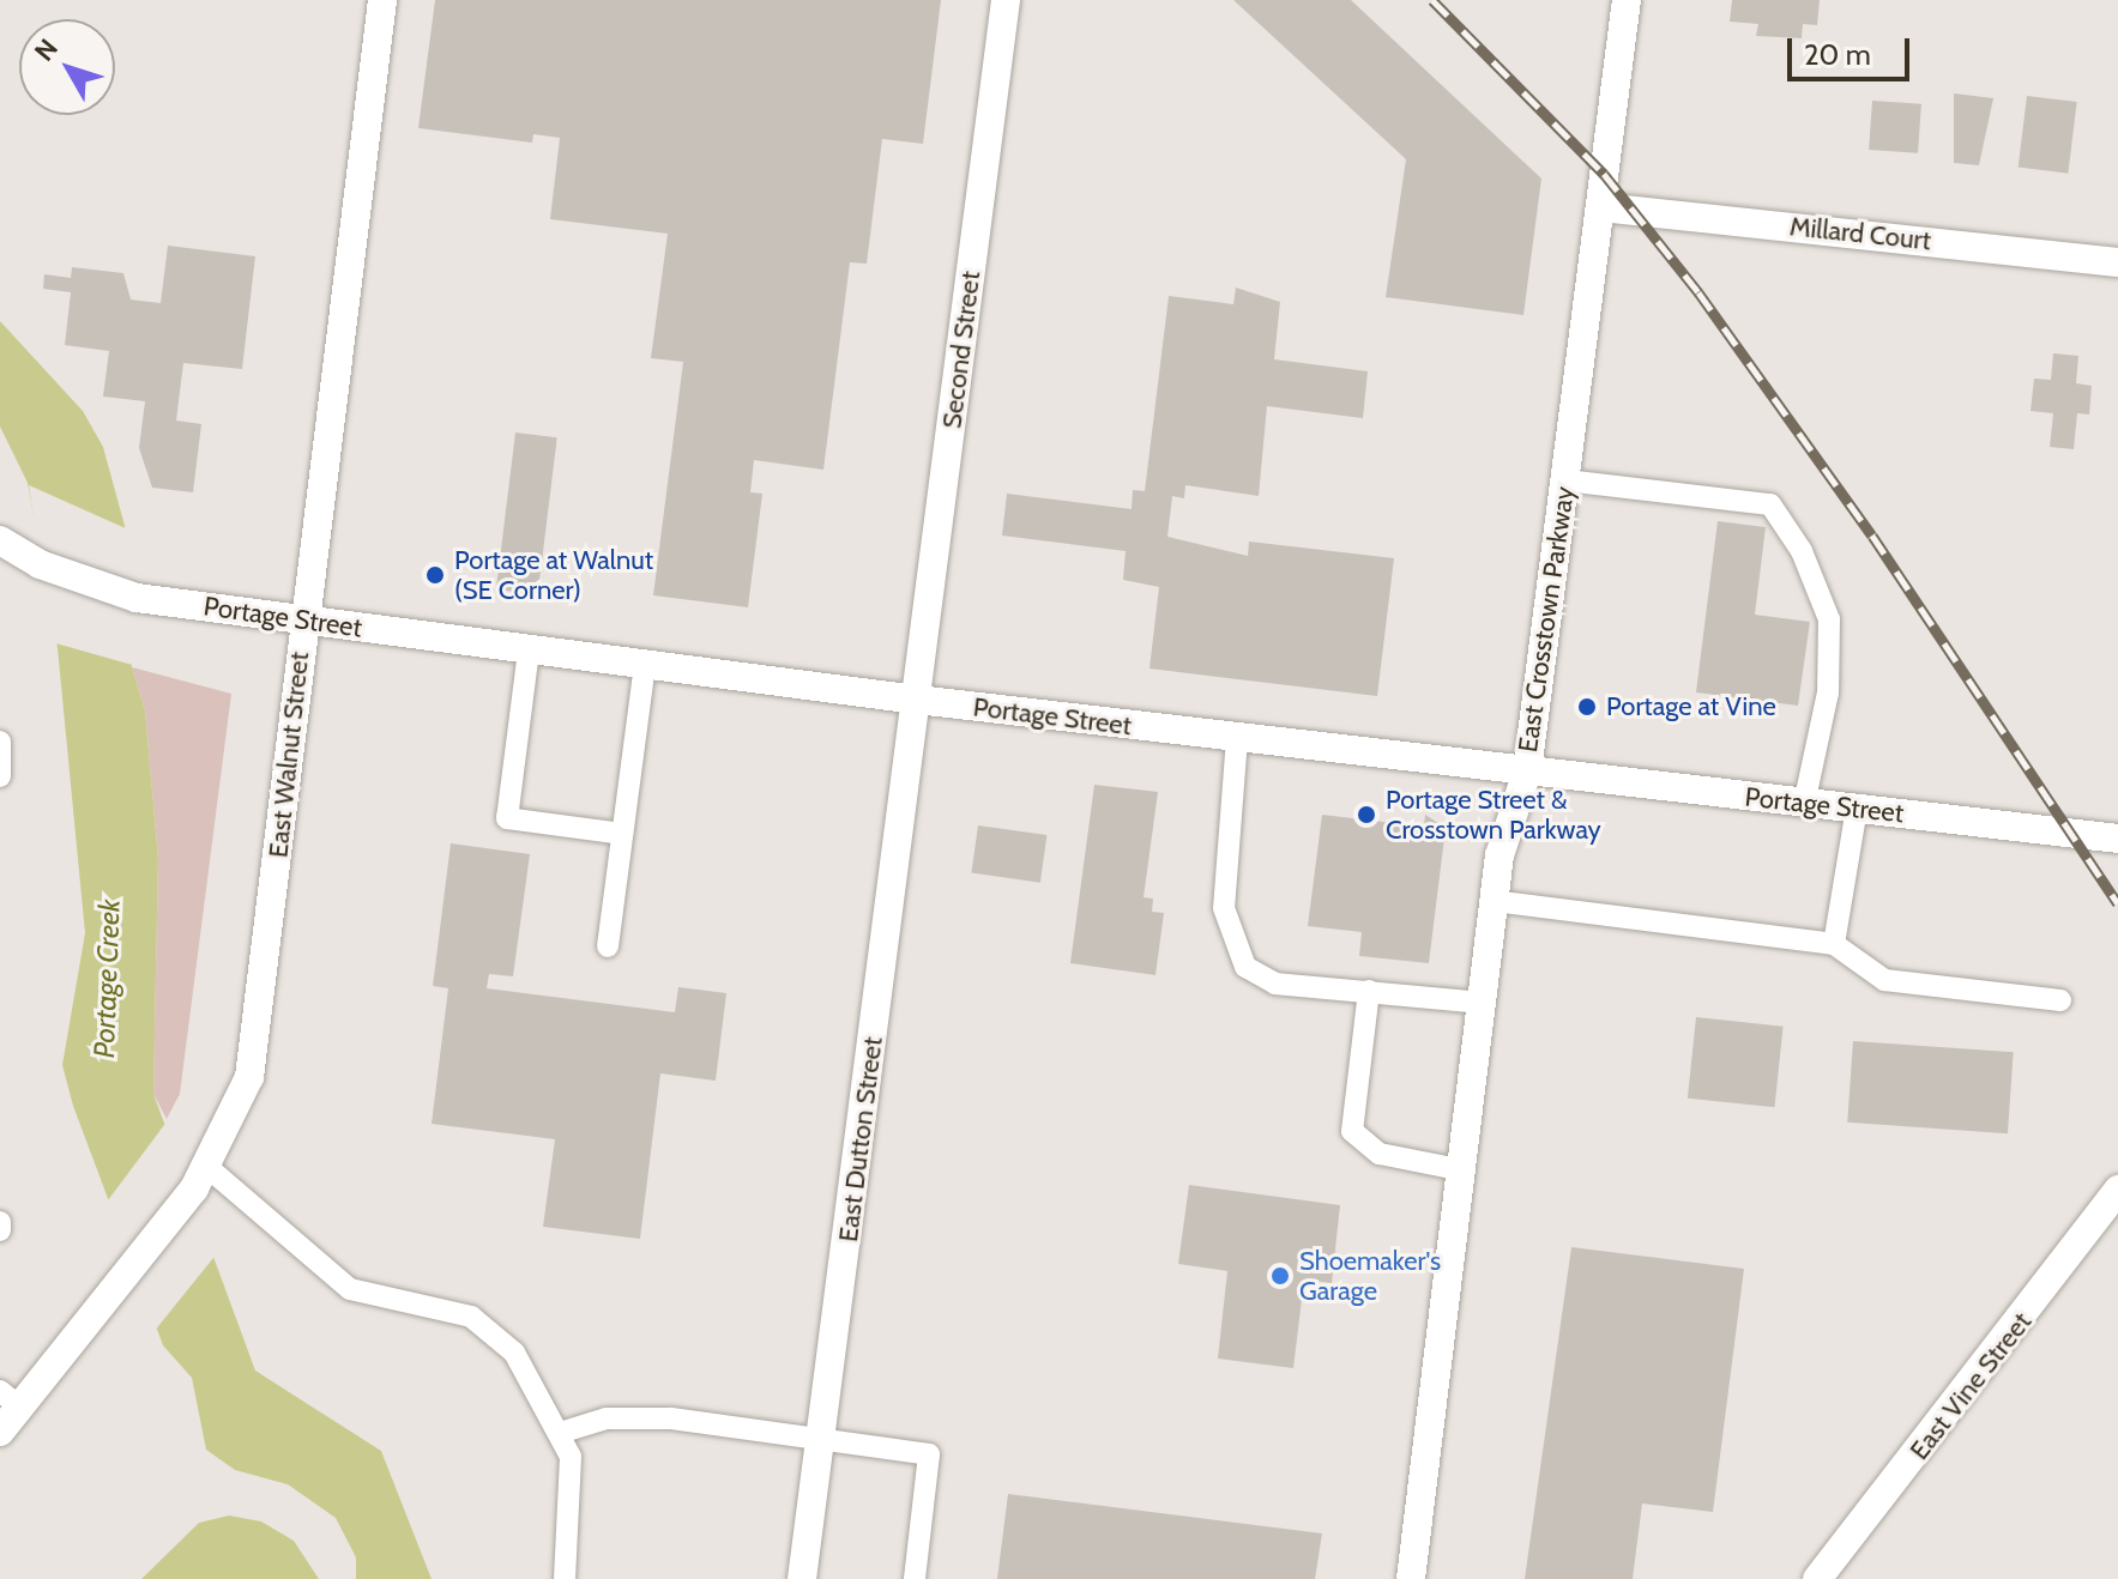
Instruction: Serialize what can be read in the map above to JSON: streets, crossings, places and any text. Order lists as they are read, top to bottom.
{
  "streets": {
    "street": [
      "Millard Court",
      "Second Street",
      "Portage Street",
      "East Crosstown Parkway",
      "East Walnut Street",
      "East Dutton Street",
      "East Vine Street"
    ]
  },
  "crossings": [
    ["Millard Court", "East Crosstown Parkway"],
    ["Second Street", "Portage Street"],
    ["Second Street", "East Dutton Street"],
    ["Portage Street", "East Crosstown Parkway"],
    ["Portage Street", "East Walnut Street"],
    ["Portage Street", "East Dutton Street"]
  ],
  "water": ["Portage Creek"],
  "places": [
    "Portage at Walnut (SE Corner)",
    "Portage at Vine",
    "Portage Street & Crosstown Parkway",
    "Shoemaker's Garage"
  ],
  "scale_bar": "20 m",
  "north": "top left"
}
